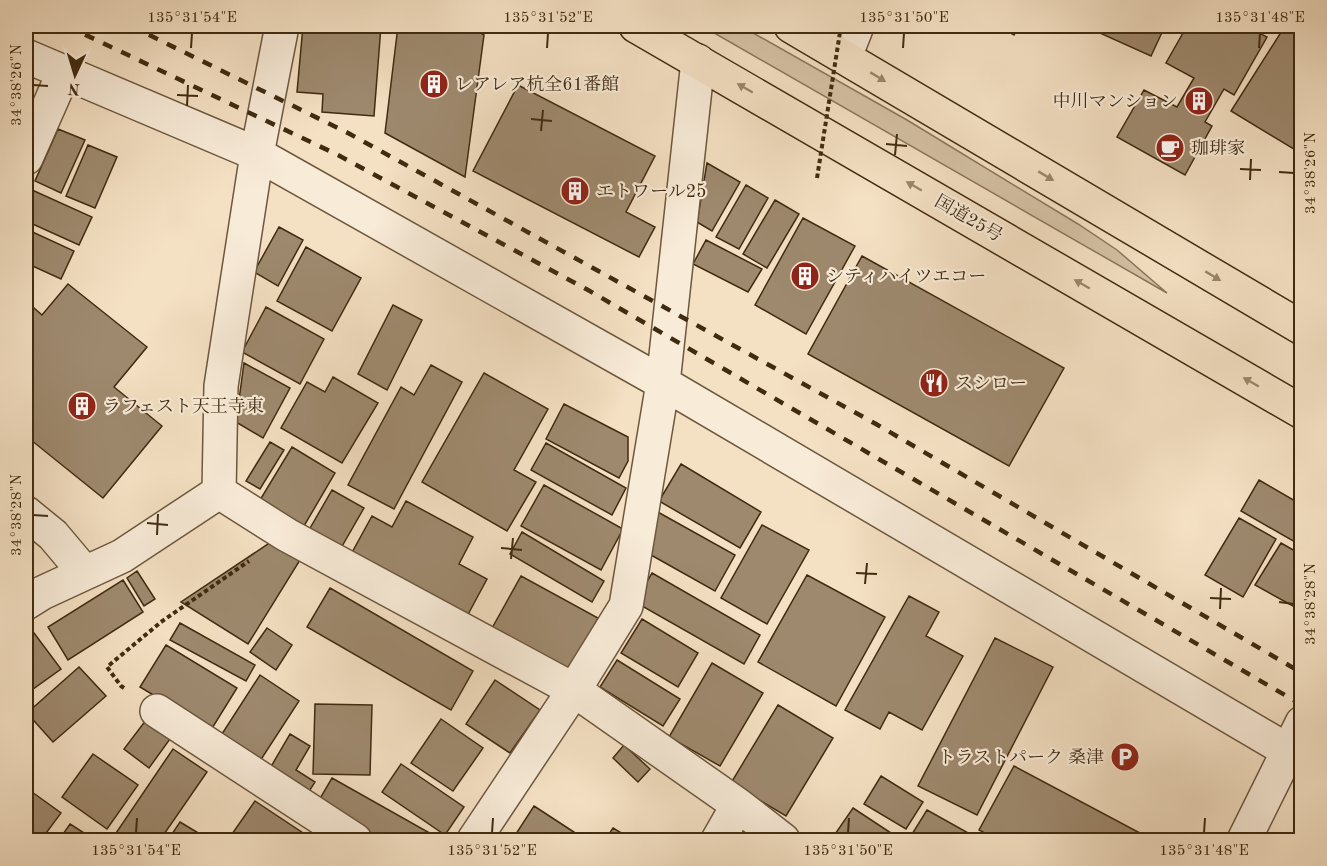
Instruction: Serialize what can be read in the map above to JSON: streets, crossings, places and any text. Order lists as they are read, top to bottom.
{
  "streets": {
    "highway": ["国道25号"]
  },
  "places": {
    "building": [
      "レアレア杭全61番館",
      "中川マンション",
      "エトワール25",
      "シティハイツエコー",
      "ラフェスト天王寺東"
    ],
    "cafe": ["珈琲家"],
    "restaurant": ["スシロー"],
    "parking": ["トラストパーク 桑津"]
  },
  "north": "bottom",
  "coordinates": [
    "135°31'54\"E",
    "135°31'52\"E",
    "135°31'50\"E",
    "135°31'48\"E",
    "34°38'26\"N",
    "34°38'28\"N"
  ]
}
